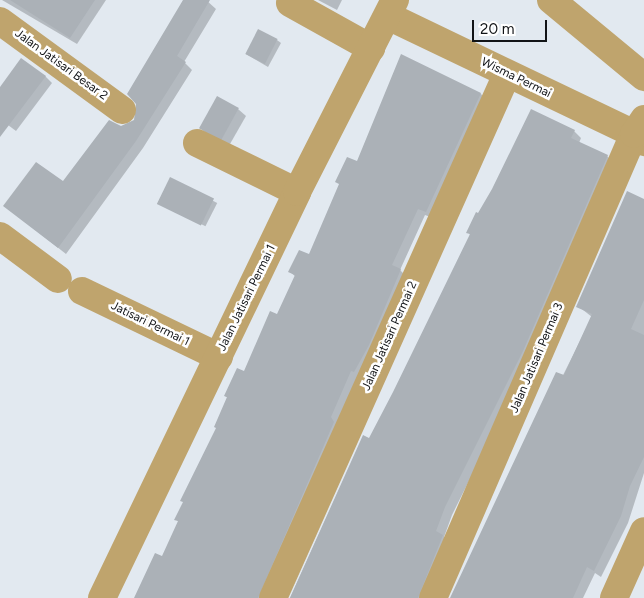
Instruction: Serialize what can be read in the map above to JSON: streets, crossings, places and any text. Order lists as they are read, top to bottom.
{
  "streets": {
    "street": [
      "Jalan Jatisari Besar 2",
      "Wisma Permai",
      "Jalan Jatisari Permai 1",
      "Jatisari Permai 1",
      "Jalan Jatisari Permai 2",
      "Jalan Jatisari Permai 3"
    ]
  },
  "crossings": [
    ["Wisma Permai", "Jalan Jatisari Permai 1"],
    ["Wisma Permai", "Jalan Jatisari Permai 2"],
    ["Wisma Permai", "Jalan Jatisari Permai 3"],
    ["Jalan Jatisari Permai 1", "Jatisari Permai 1"]
  ],
  "scale_bar": "20 m"
}
